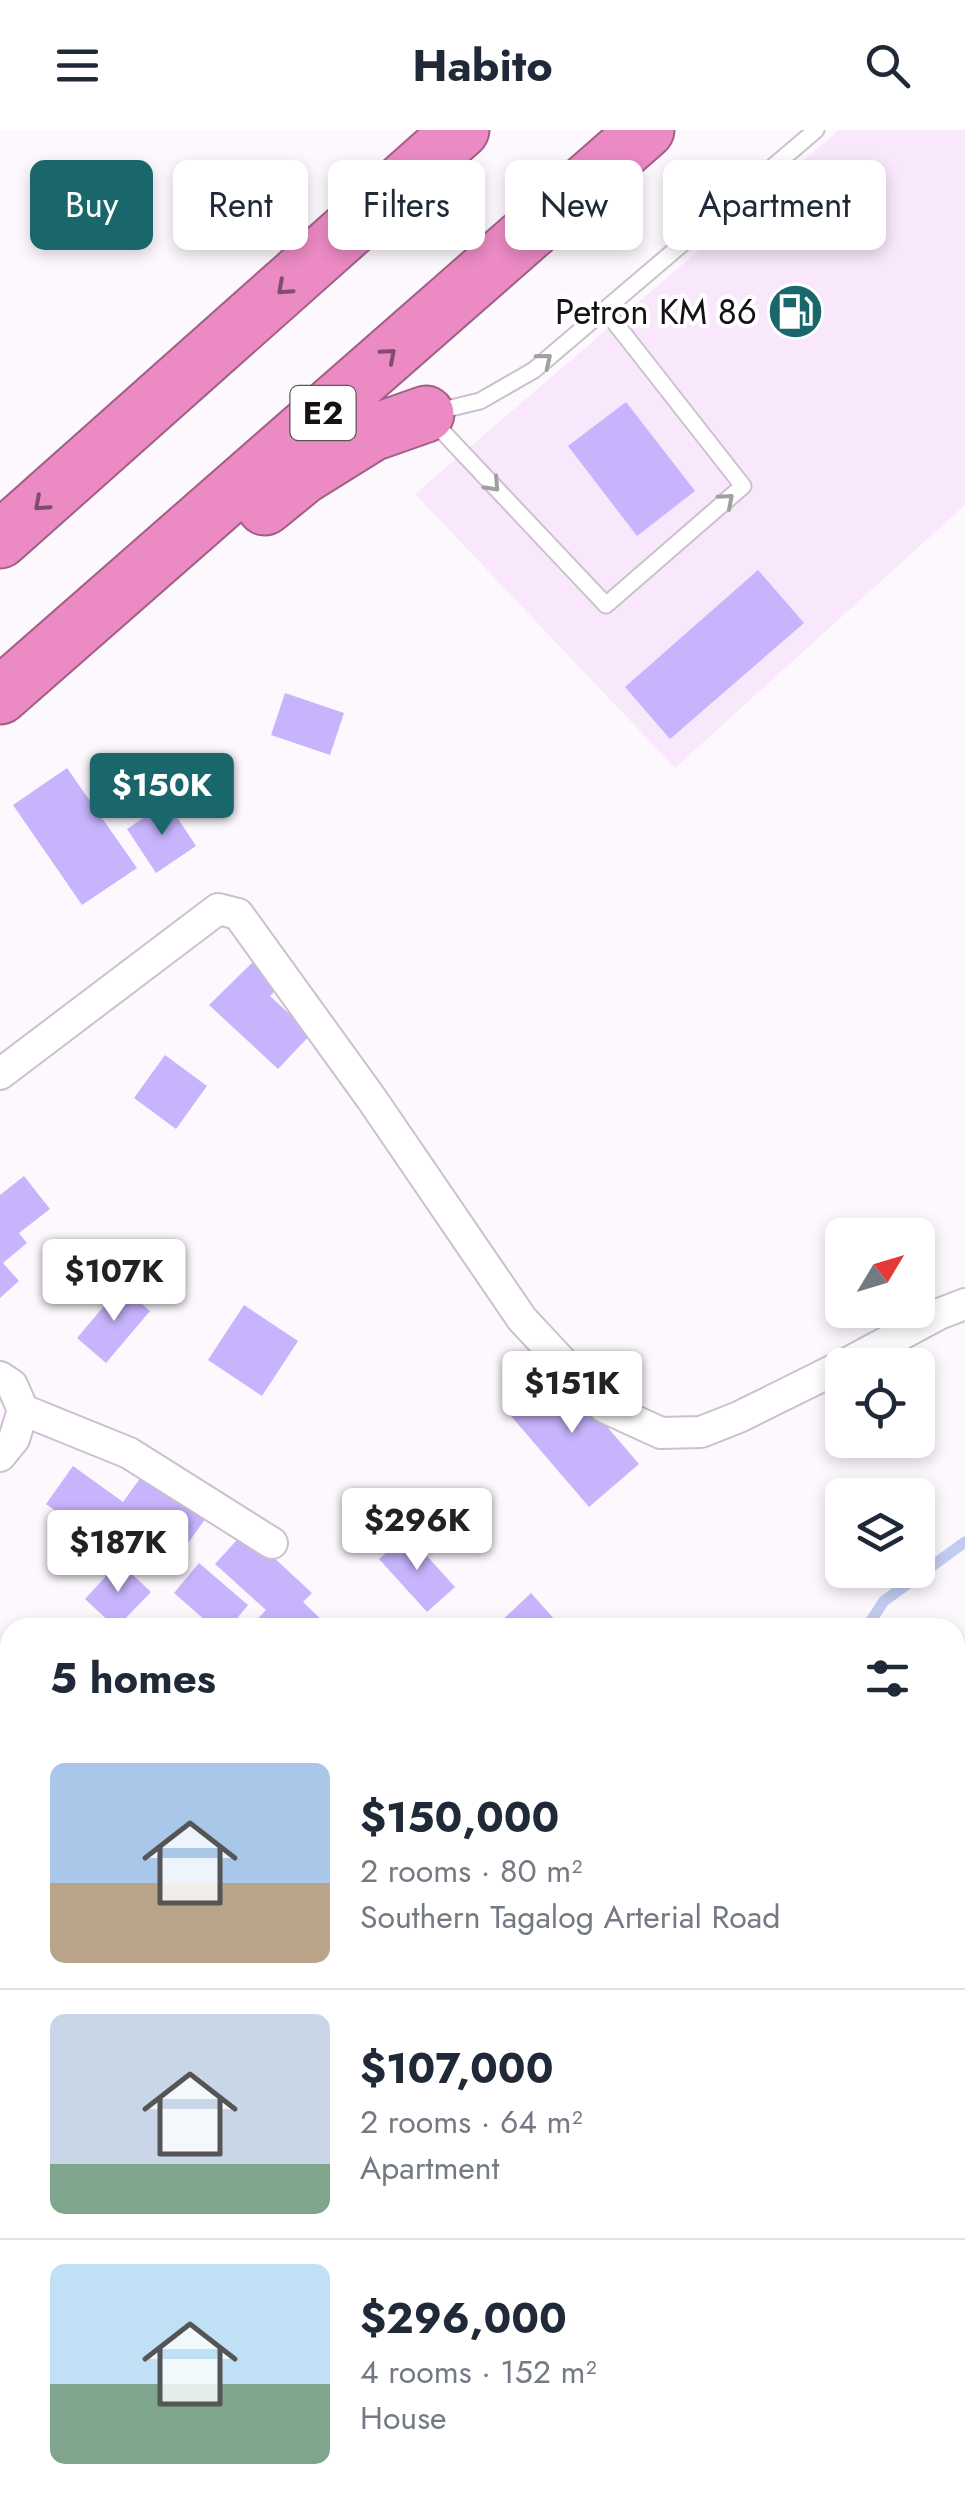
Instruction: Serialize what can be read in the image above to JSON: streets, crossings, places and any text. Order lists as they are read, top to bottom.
{
  "streets": {
    "highway": ["E2"]
  },
  "places": {
    "fuel station": ["Petron KM 86"]
  },
  "north": "top right",
  "page": {
    "header": "Habito",
    "chip": [
      "Buy",
      "Rent",
      "Filters",
      "New",
      "Apartment"
    ],
    "price": [
      "$150K",
      "$107K",
      "$151K",
      "$296K",
      "$187K"
    ],
    "heading": "5 homes",
    "list": [
      {
        "name": "$150,000",
        "note": "2 rooms · 80 m² · Southern Tagalog Arterial Road"
      },
      {
        "name": "$107,000",
        "note": "2 rooms · 64 m² · Apartment"
      },
      {
        "name": "$296,000",
        "note": "4 rooms · 152 m² · House"
      }
    ]
  }
}
